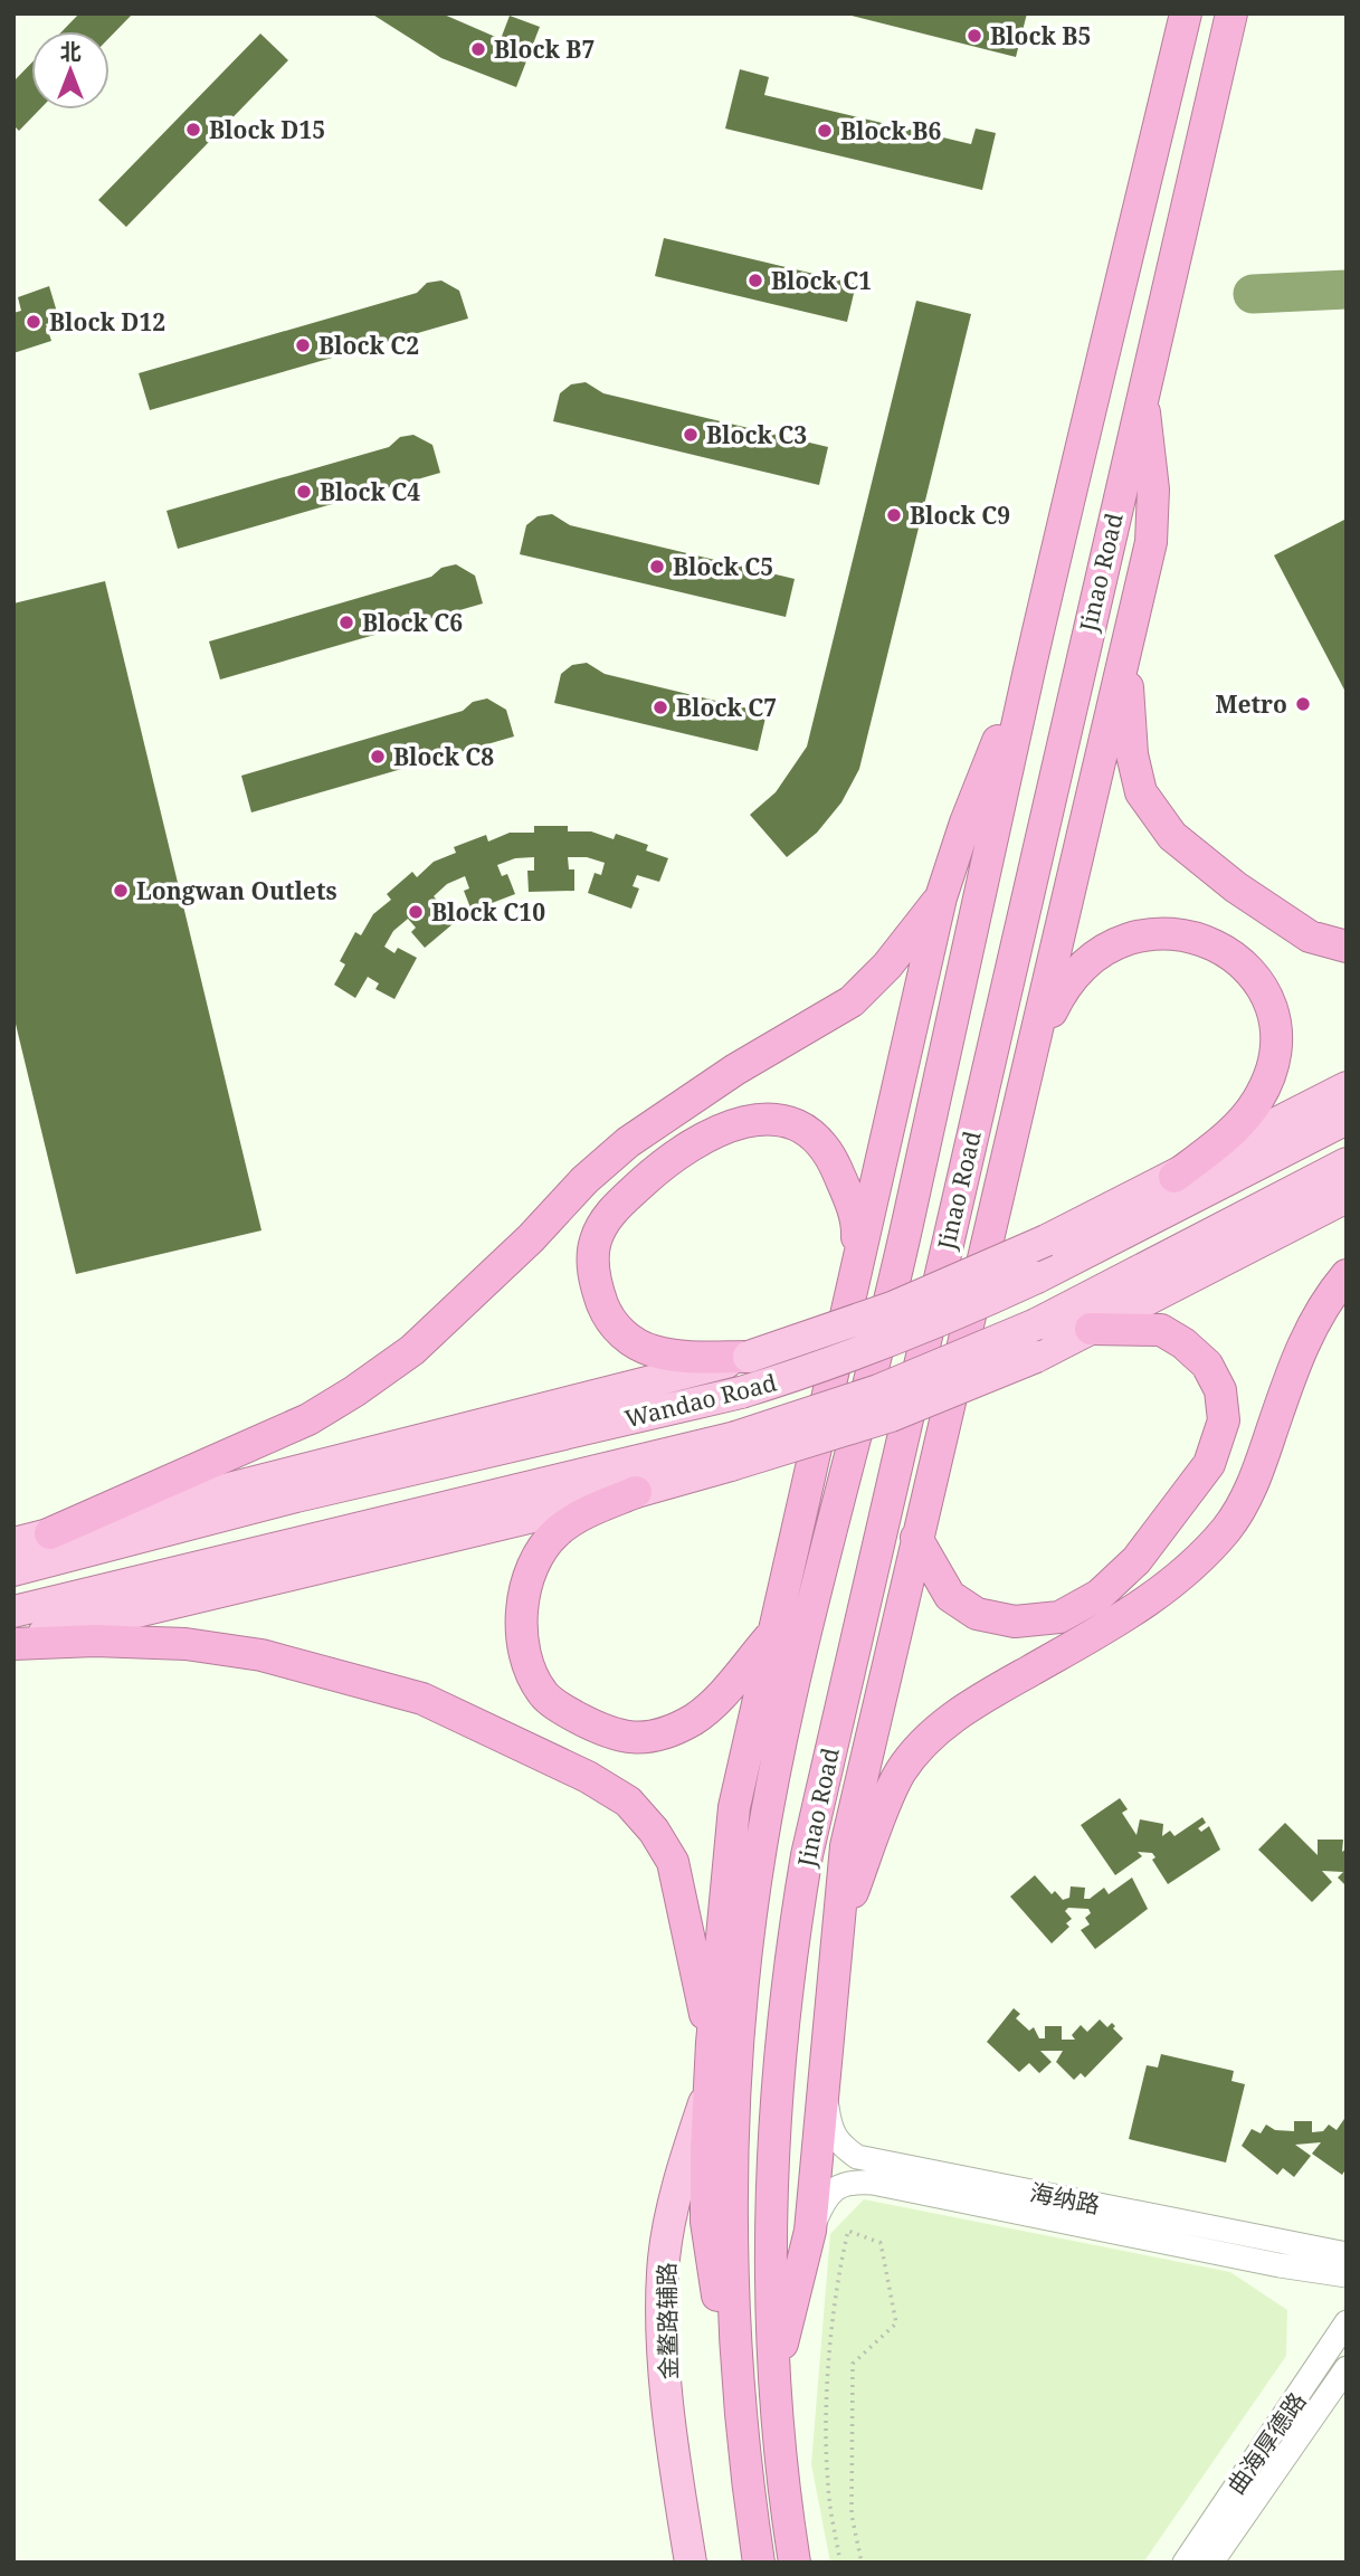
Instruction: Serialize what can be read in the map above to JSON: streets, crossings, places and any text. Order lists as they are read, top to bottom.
{
  "streets": {
    "highway": ["Jinao Road"],
    "main road": ["Wandao Road", "金鳌路辅路"],
    "street": ["海纳路", "曲海厚德路"]
  },
  "places": [
    "Block B5",
    "Block B7",
    "Block D15",
    "Block B6",
    "Block C1",
    "Block D12",
    "Block C2",
    "Block C3",
    "Block C4",
    "Block C9",
    "Block C5",
    "Block C6",
    "Metro",
    "Block C7",
    "Block C8",
    "Longwan Outlets",
    "Block C10"
  ],
  "north": "top"
}
